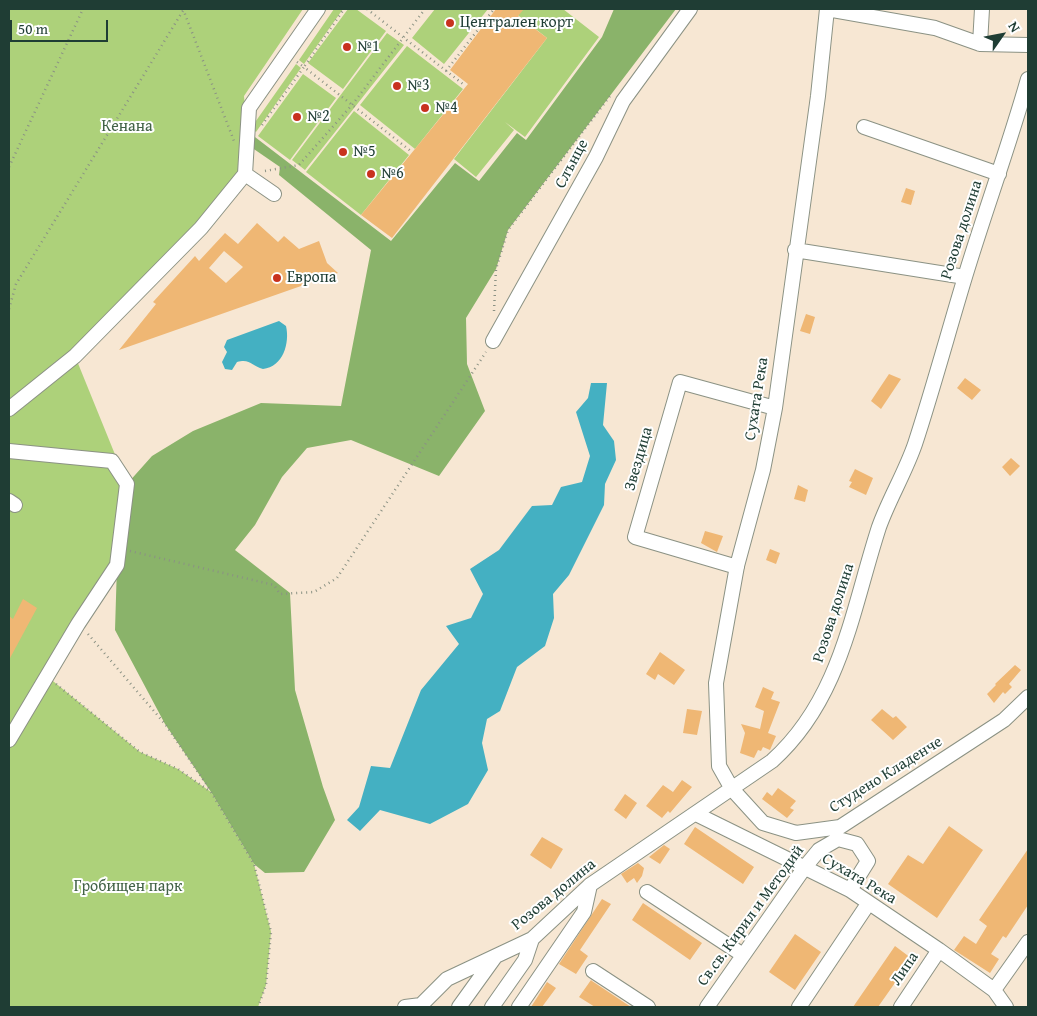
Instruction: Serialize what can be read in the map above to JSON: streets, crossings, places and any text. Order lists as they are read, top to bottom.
{
  "streets": {
    "street": [
      "Слънце",
      "Розова долина",
      "Сухата Река",
      "Звездица",
      "Студено Кладенче",
      "Св.св. Кирил и Методий",
      "Липа"
    ]
  },
  "crossings": [
    ["Розова долина", "Сухата Река"],
    ["Розова долина", "Студено Кладенче"],
    ["Сухата Река", "Звездица"],
    ["Сухата Река", "Студено Кладенче"],
    ["Сухата Река", "Св.св. Кирил и Методий"],
    ["Сухата Река", "Липа"],
    ["Студено Кладенче", "Св.св. Кирил и Методий"]
  ],
  "parks": ["Кенана", "Гробищен парк"],
  "places": [
    "Централен корт",
    "№1",
    "№3",
    "№4",
    "№2",
    "№5",
    "№6",
    "Европа"
  ],
  "scale_bar": "50 m",
  "north": "top right"
}
